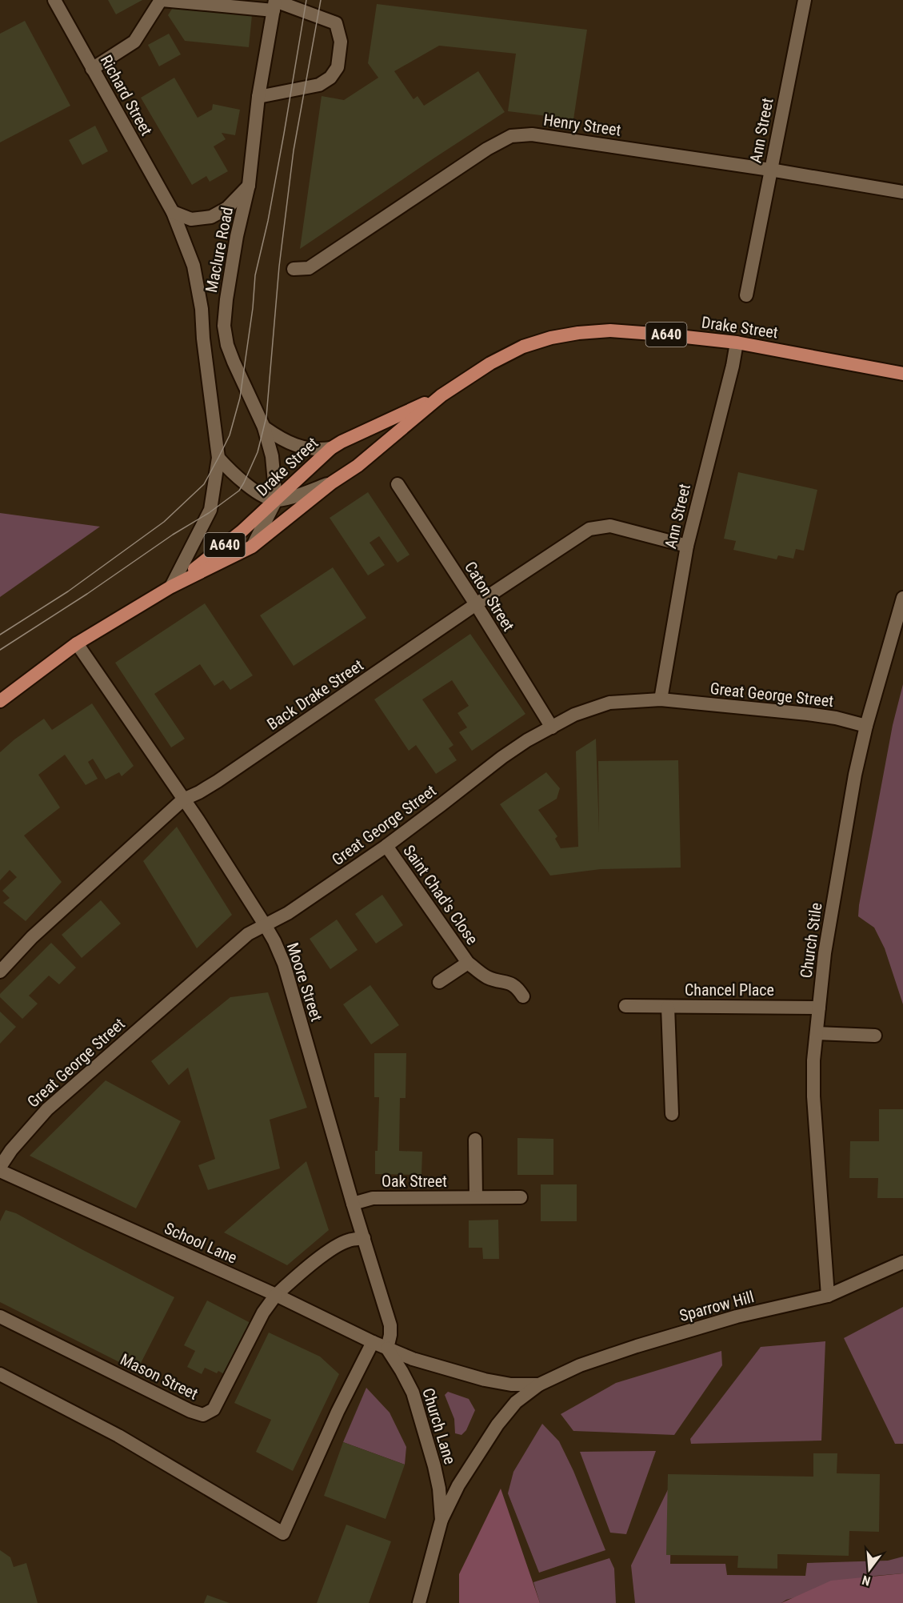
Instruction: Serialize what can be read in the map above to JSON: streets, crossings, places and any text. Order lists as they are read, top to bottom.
{
  "streets": {
    "main road": ["Drake Street", "A640"],
    "street": [
      "Richard Street",
      "Henry Street",
      "Ann Street",
      "Maclure Road",
      "Caton Street",
      "Back Drake Street",
      "Great George Street",
      "Saint Chad's Close",
      "Church Stile",
      "Moore Street",
      "Chancel Place",
      "Oak Street",
      "School Lane",
      "Sparrow Hill",
      "Mason Street",
      "Church Lane"
    ]
  },
  "crossings": [
    ["Richard Street", "Drake Street"],
    ["Henry Street", "Ann Street"],
    ["Ann Street", "Drake Street"],
    ["Ann Street", "Back Drake Street"],
    ["Ann Street", "Great George Street"],
    ["Maclure Road", "Drake Street"],
    ["Drake Street", "Moore Street"],
    ["Caton Street", "Back Drake Street"],
    ["Caton Street", "Great George Street"],
    ["Back Drake Street", "Moore Street"],
    ["Great George Street", "Saint Chad's Close"],
    ["Great George Street", "Church Stile"],
    ["Great George Street", "Moore Street"],
    ["Church Stile", "Chancel Place"],
    ["Church Stile", "Sparrow Hill"],
    ["Moore Street", "Oak Street"],
    ["Moore Street", "School Lane"],
    ["Moore Street", "Church Lane"],
    ["School Lane", "Sparrow Hill"],
    ["School Lane", "Mason Street"],
    ["School Lane", "Church Lane"],
    ["Sparrow Hill", "Church Lane"]
  ],
  "north": "bottom"
}
